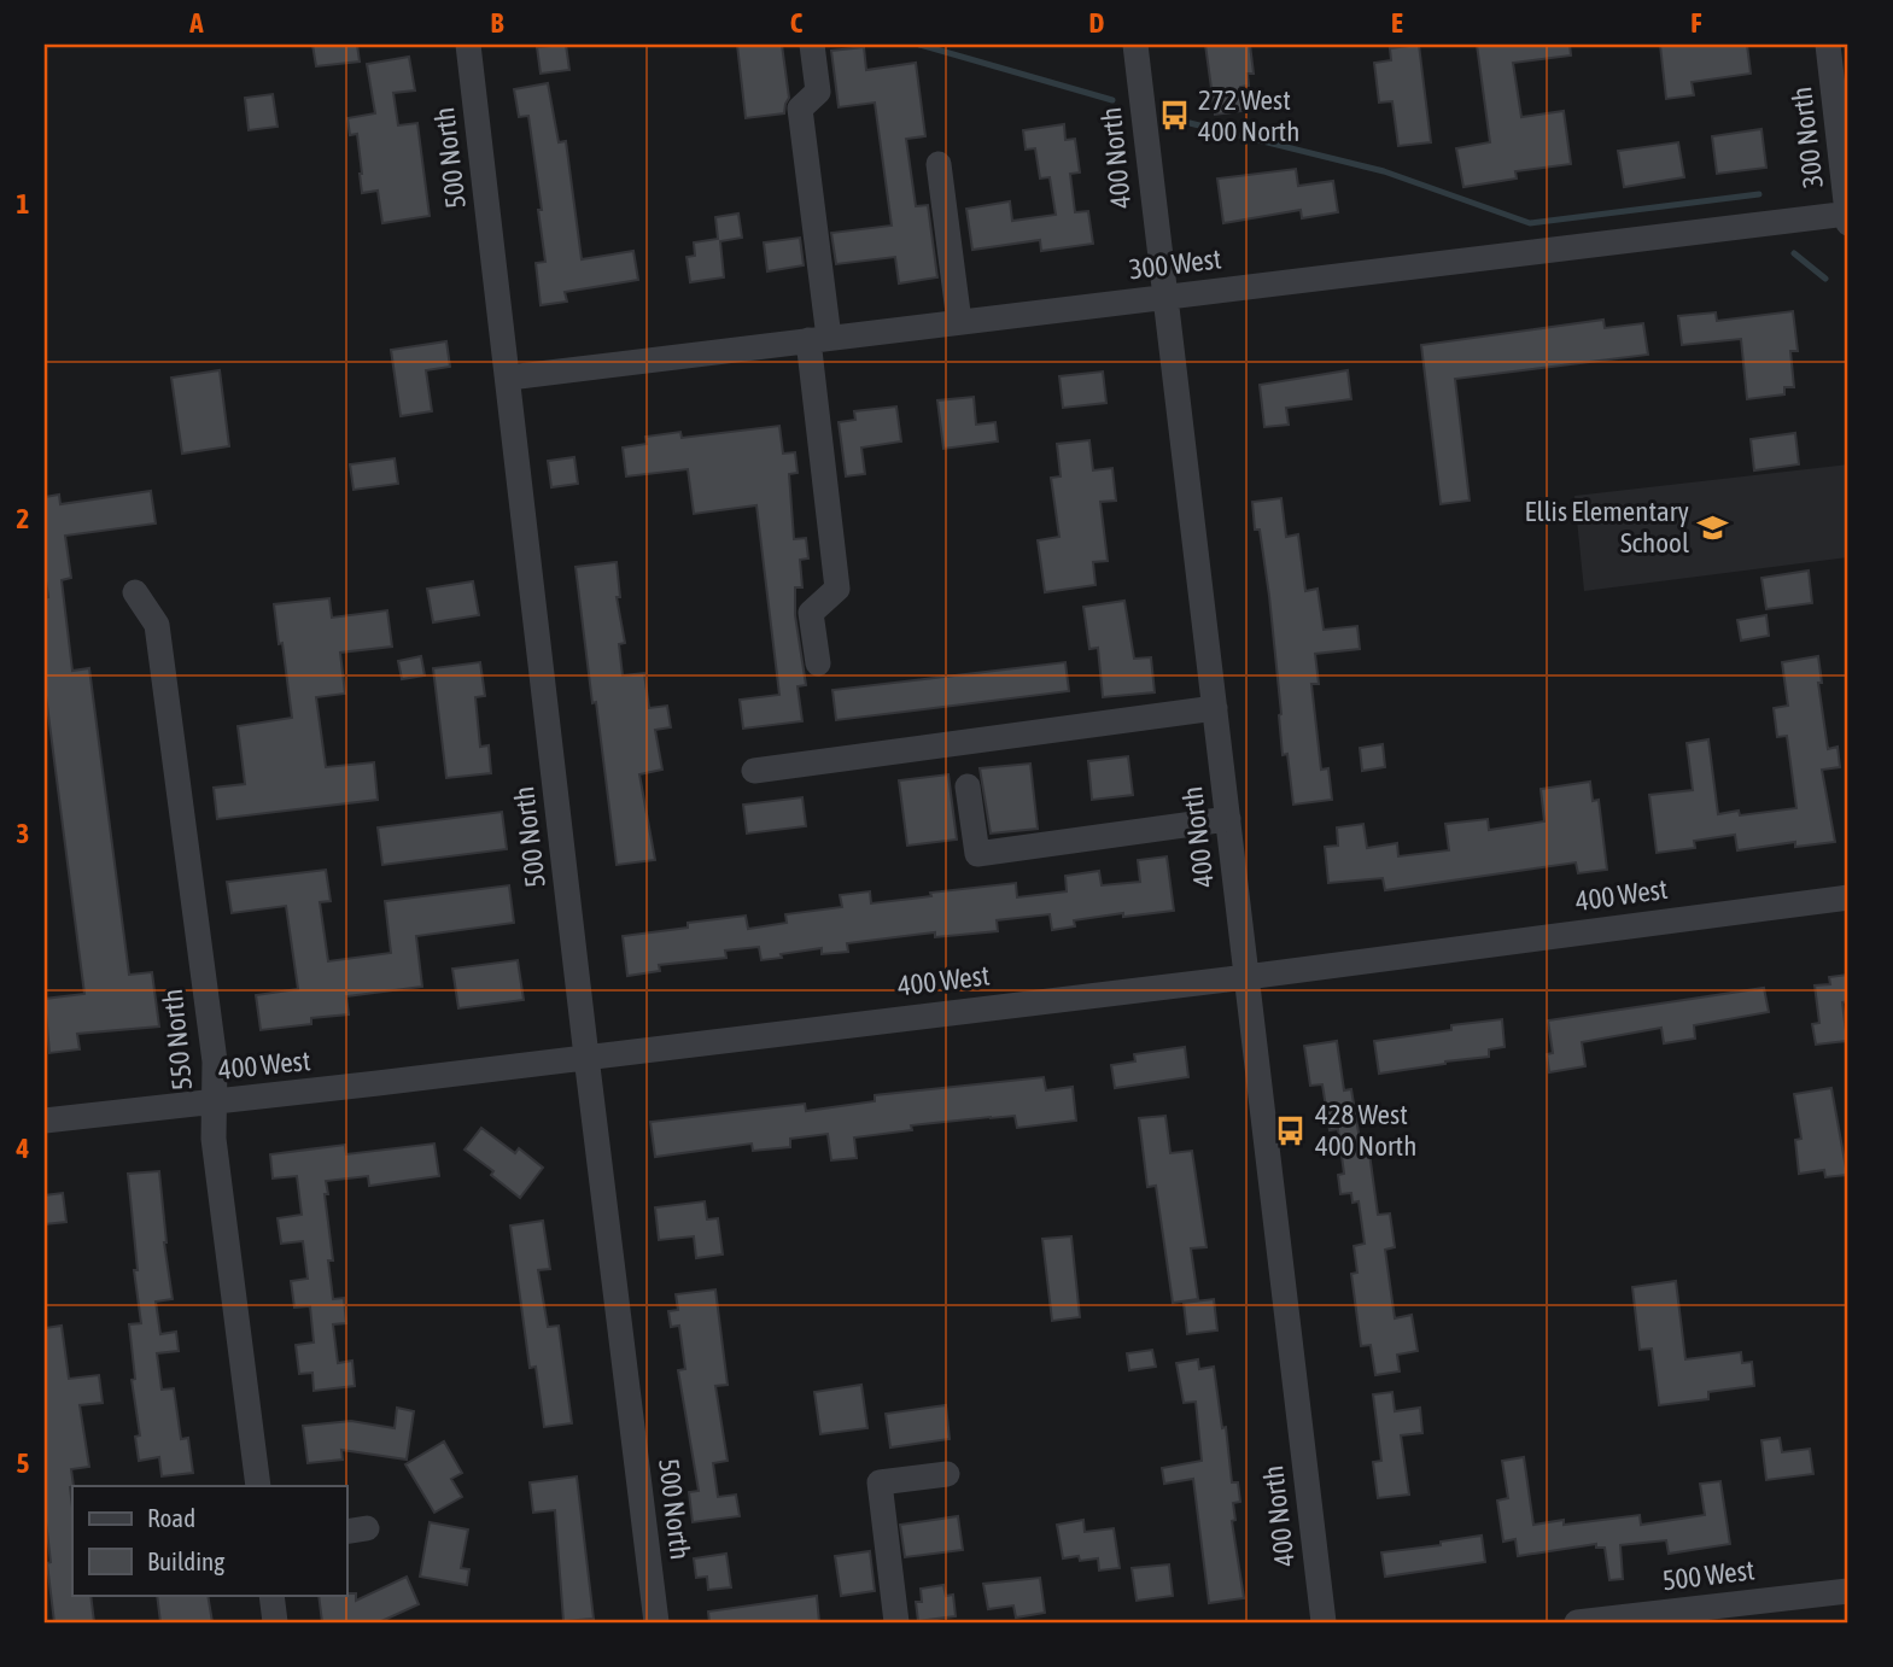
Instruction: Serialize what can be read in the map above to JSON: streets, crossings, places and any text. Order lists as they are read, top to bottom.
{
  "streets": {
    "street": [
      "300 North",
      "500 North",
      "400 North",
      "300 West",
      "400 West",
      "550 North",
      "500 West"
    ]
  },
  "crossings": [
    ["300 North", "300 West"],
    ["500 North", "300 West"],
    ["500 North", "400 West"],
    ["400 North", "300 West"],
    ["400 North", "400 West"],
    ["400 West", "550 North"]
  ],
  "places": {
    "bus stop": ["272 West 400 North", "428 West 400 North"],
    "school or university": ["Ellis Elementary School"]
  },
  "legend": ["Road", "Building"],
  "grid": {
    "columns": [
      "A",
      "B",
      "C",
      "D",
      "E",
      "F"
    ],
    "rows": [
      "1",
      "2",
      "3",
      "4",
      "5"
    ]
  }
}
